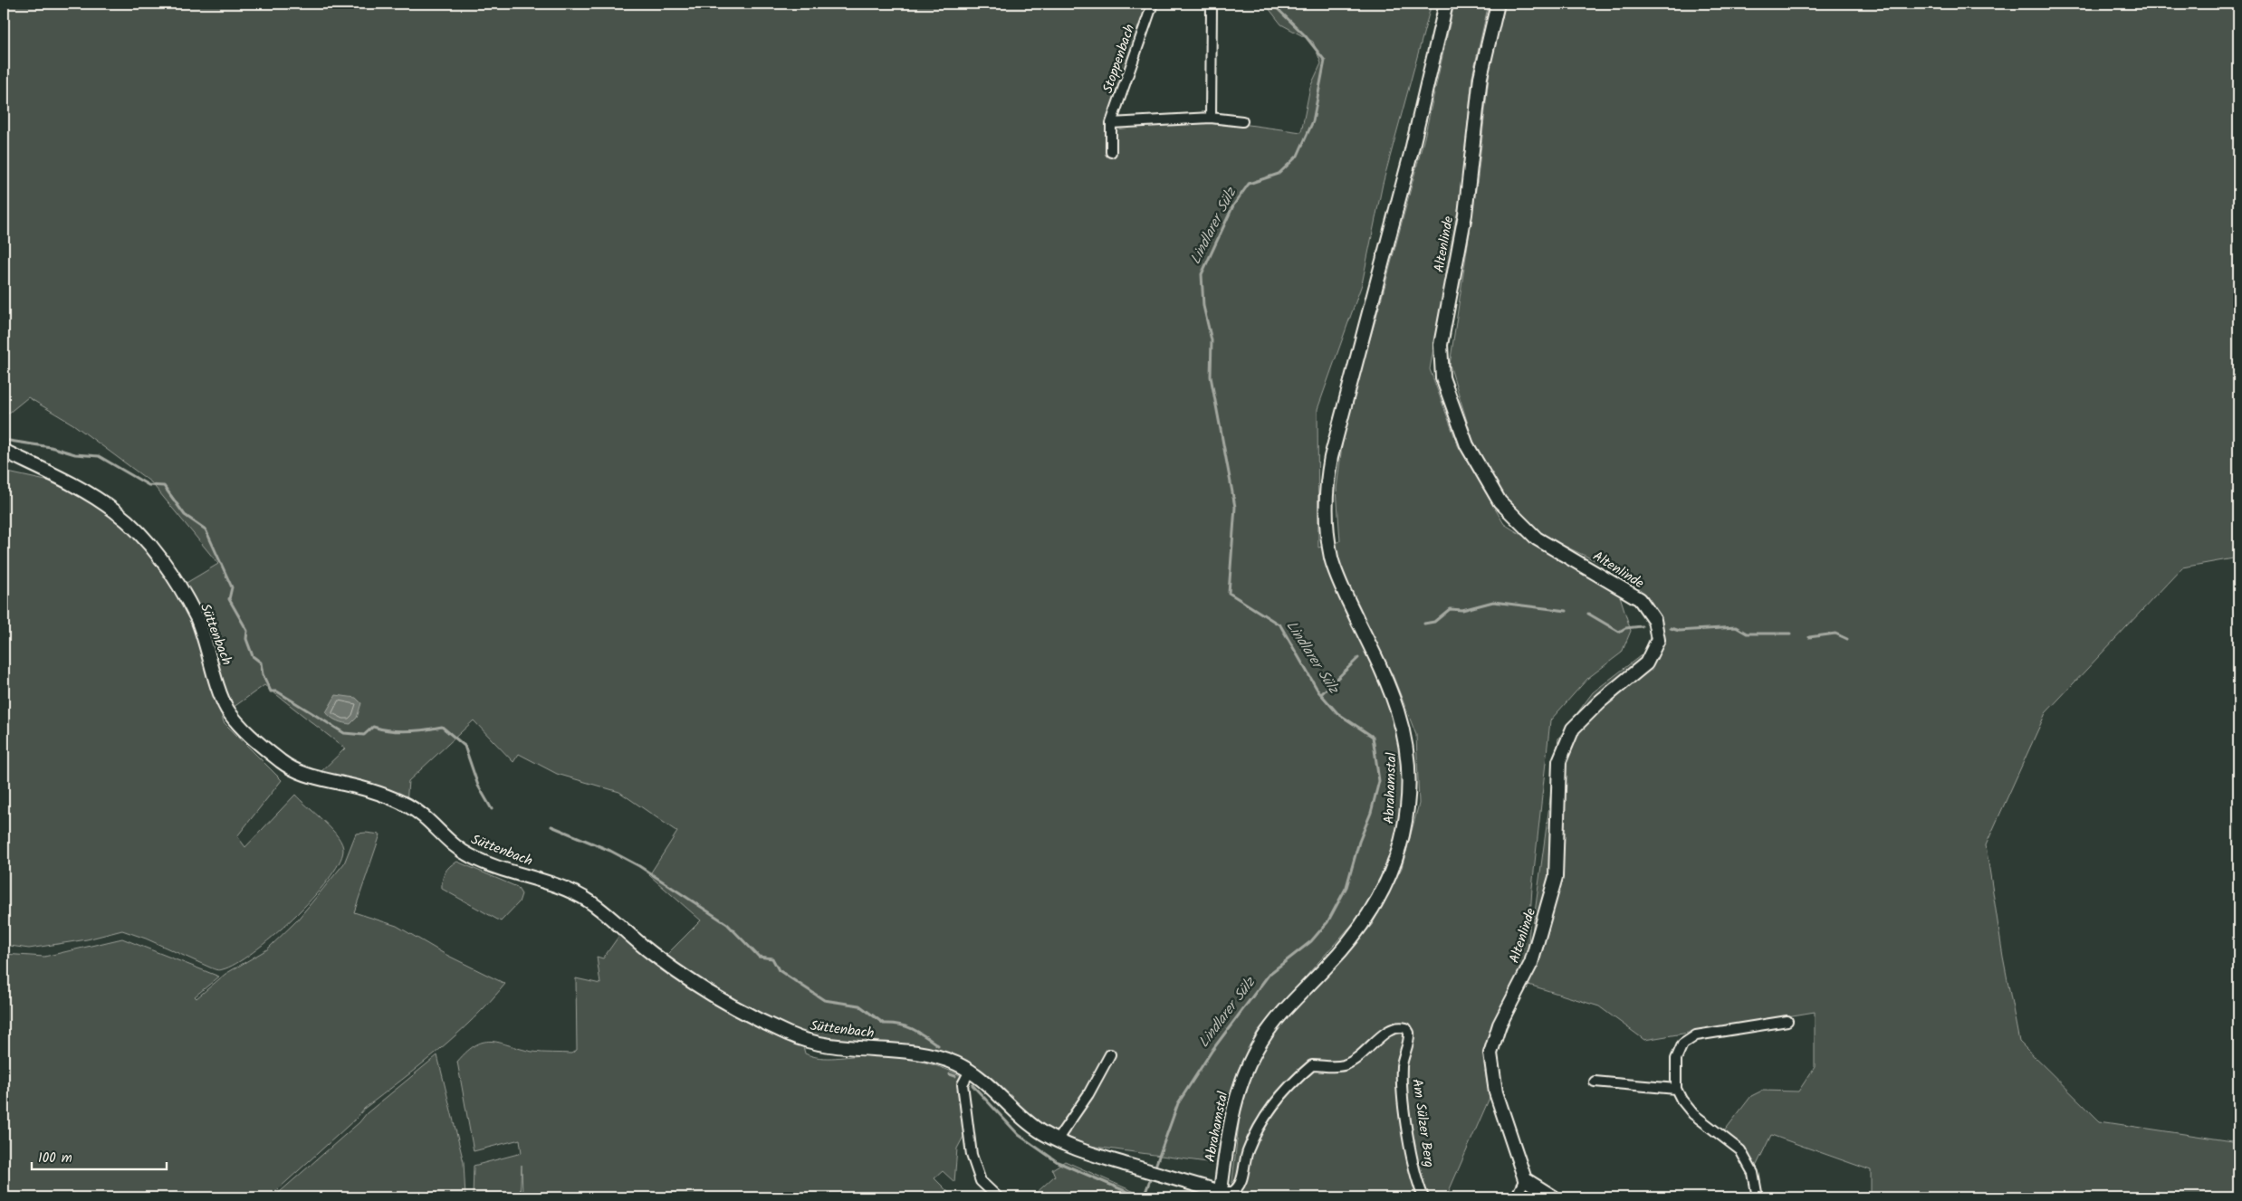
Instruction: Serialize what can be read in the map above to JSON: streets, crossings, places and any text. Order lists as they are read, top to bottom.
{
  "streets": {
    "street": [
      "Stoppenbach",
      "Altenlinde",
      "Süttenbach",
      "Abrahamstal",
      "Am Sülzer Berg"
    ]
  },
  "crossings": [
    ["Süttenbach", "Abrahamstal"],
    ["Süttenbach", "Am Sülzer Berg"],
    ["Abrahamstal", "Am Sülzer Berg"]
  ],
  "water": ["Lindlarer Sülz"],
  "scale_bar": "100 m"
}
